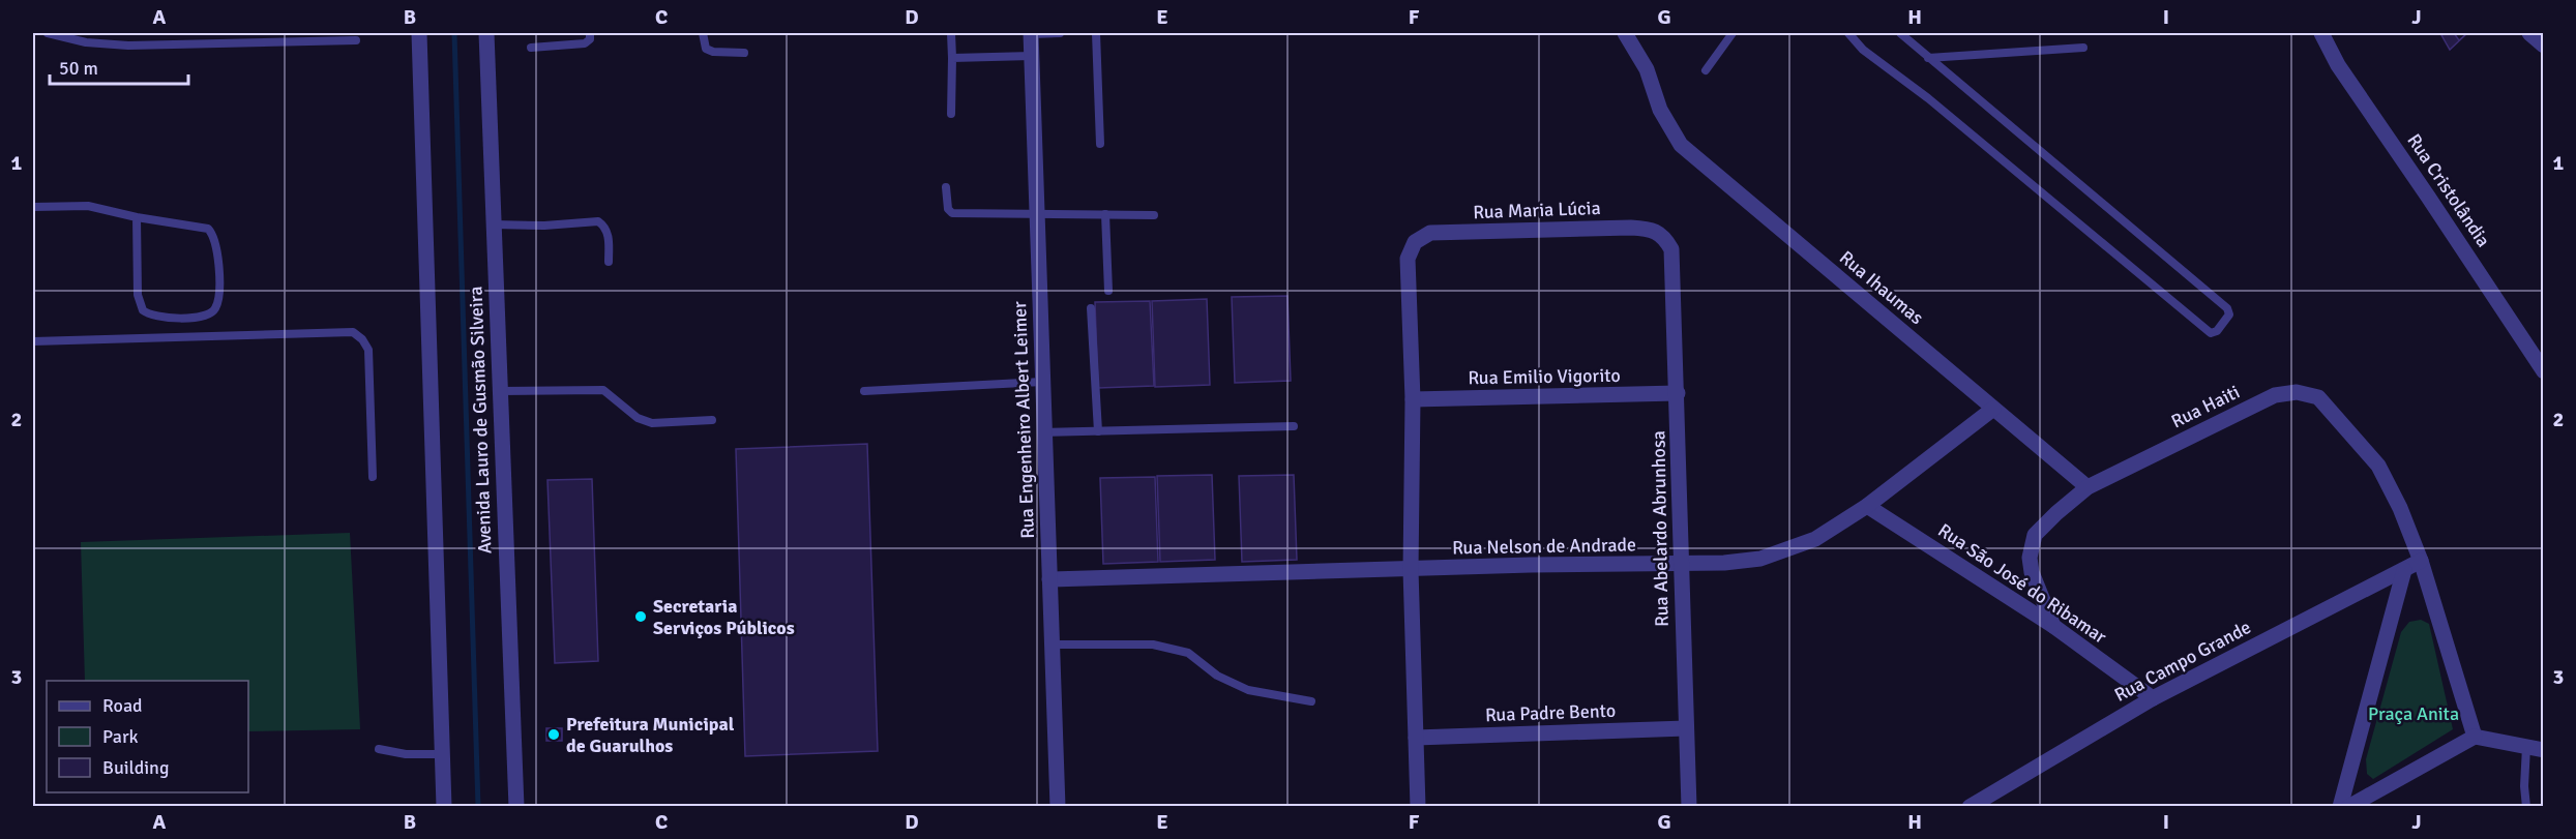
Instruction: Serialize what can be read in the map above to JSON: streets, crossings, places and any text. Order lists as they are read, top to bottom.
{
  "streets": {
    "street": [
      "Rua Cristolândia",
      "Rua Maria Lúcia",
      "Rua Ihaumas",
      "Rua Emilio Vigorito",
      "Rua Haiti",
      "Avenida Lauro de Gusmão Silveira",
      "Rua Engenheiro Albert Leimer",
      "Rua Abelardo Abrunhosa",
      "Rua Nelson de Andrade",
      "Rua São José do Ribamar",
      "Rua Campo Grande",
      "Rua Padre Bento"
    ]
  },
  "crossings": [
    ["Rua Maria Lúcia", "Rua Emilio Vigorito"],
    ["Rua Maria Lúcia", "Rua Abelardo Abrunhosa"],
    ["Rua Ihaumas", "Rua Haiti"],
    ["Rua Ihaumas", "Rua Nelson de Andrade"],
    ["Rua Emilio Vigorito", "Rua Abelardo Abrunhosa"],
    ["Rua Haiti", "Rua São José do Ribamar"],
    ["Rua Haiti", "Rua Campo Grande"],
    ["Rua Engenheiro Albert Leimer", "Rua Nelson de Andrade"],
    ["Rua Abelardo Abrunhosa", "Rua Nelson de Andrade"],
    ["Rua Abelardo Abrunhosa", "Rua Padre Bento"],
    ["Rua Nelson de Andrade", "Rua São José do Ribamar"],
    ["Rua São José do Ribamar", "Rua Campo Grande"]
  ],
  "parks": ["Praça Anita"],
  "places": ["Secretaria Serviços Públicos", "Prefeitura Municipal de Guarulhos"],
  "legend": ["Road", "Park", "Building"],
  "scale_bar": "50 m",
  "grid": {
    "columns": [
      "A",
      "B",
      "C",
      "D",
      "E",
      "F",
      "G",
      "H",
      "I",
      "J"
    ],
    "rows": ["1", "2", "3"]
  }
}
